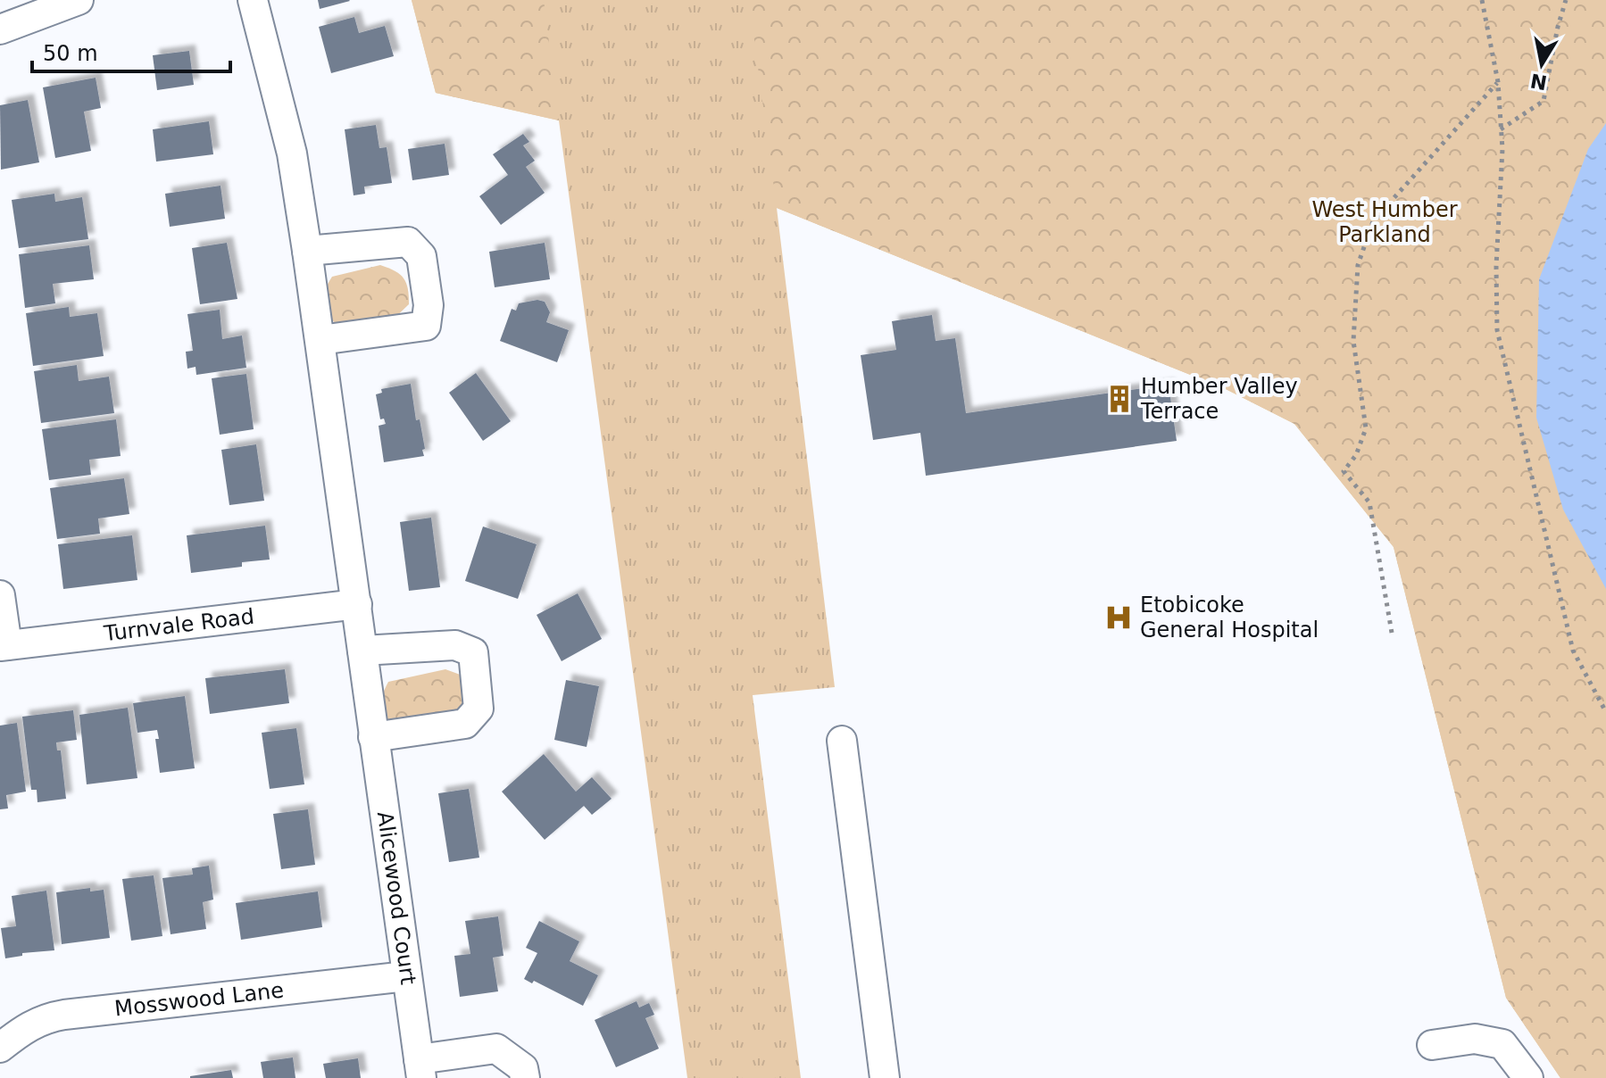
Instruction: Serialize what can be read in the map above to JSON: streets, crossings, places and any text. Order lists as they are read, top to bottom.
{
  "streets": {
    "street": ["Turnvale Road", "Alicewood Court", "Mosswood Lane"]
  },
  "crossings": [
    ["Turnvale Road", "Alicewood Court"],
    ["Alicewood Court", "Mosswood Lane"]
  ],
  "parks": ["West Humber Parkland"],
  "places": {
    "building": ["Humber Valley Terrace"],
    "hospital": ["Etobicoke General Hospital"]
  },
  "scale_bar": "50 m",
  "north": "bottom"
}
